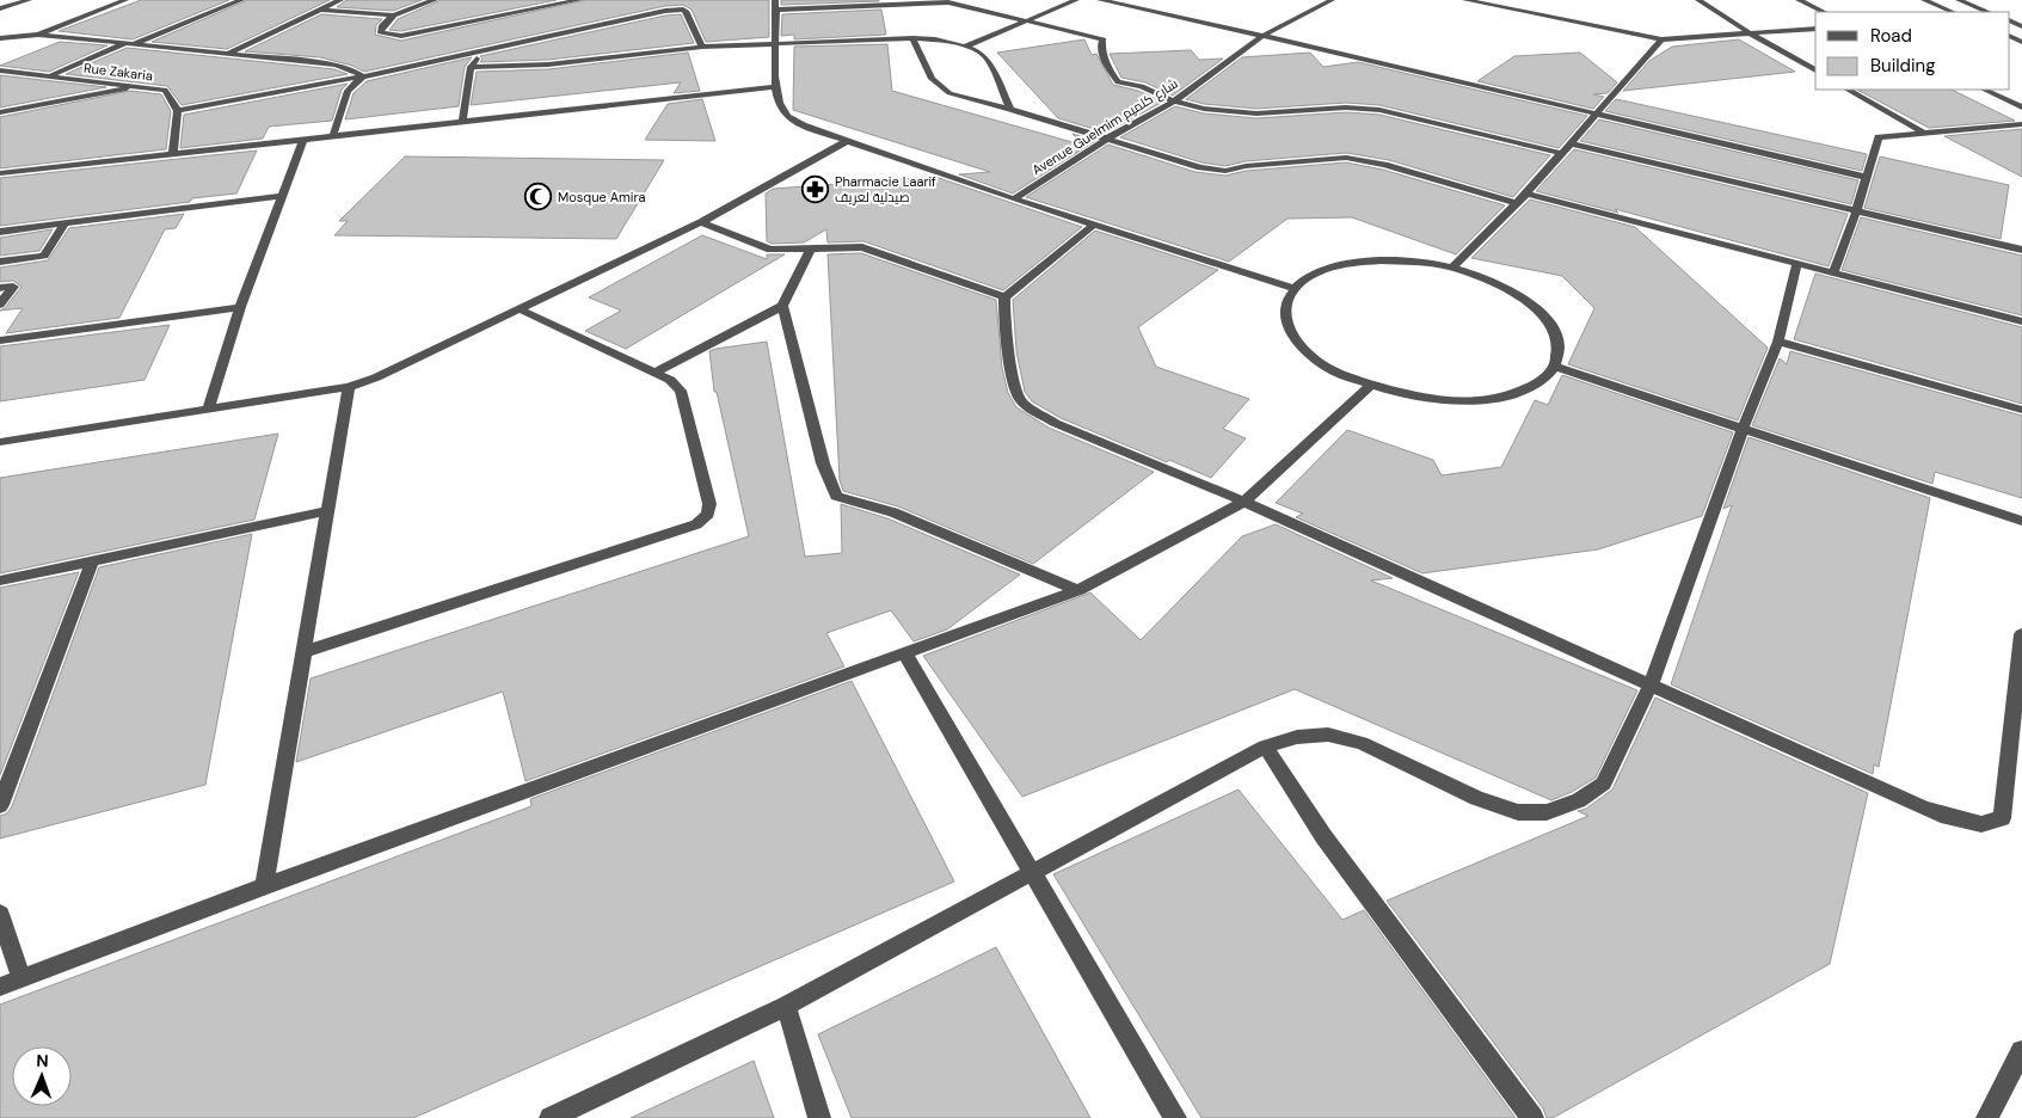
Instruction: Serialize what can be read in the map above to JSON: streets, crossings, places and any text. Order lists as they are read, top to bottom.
{
  "streets": {
    "street": ["Rue Zakaria", "Avenue Guelmim شارع كلميم"]
  },
  "places": {
    "pharmacy": ["Pharmacie Laarif صيدلية لعريف"],
    "mosque": ["Mosque Amira"]
  },
  "legend": ["Road", "Building"],
  "north": "top"
}
